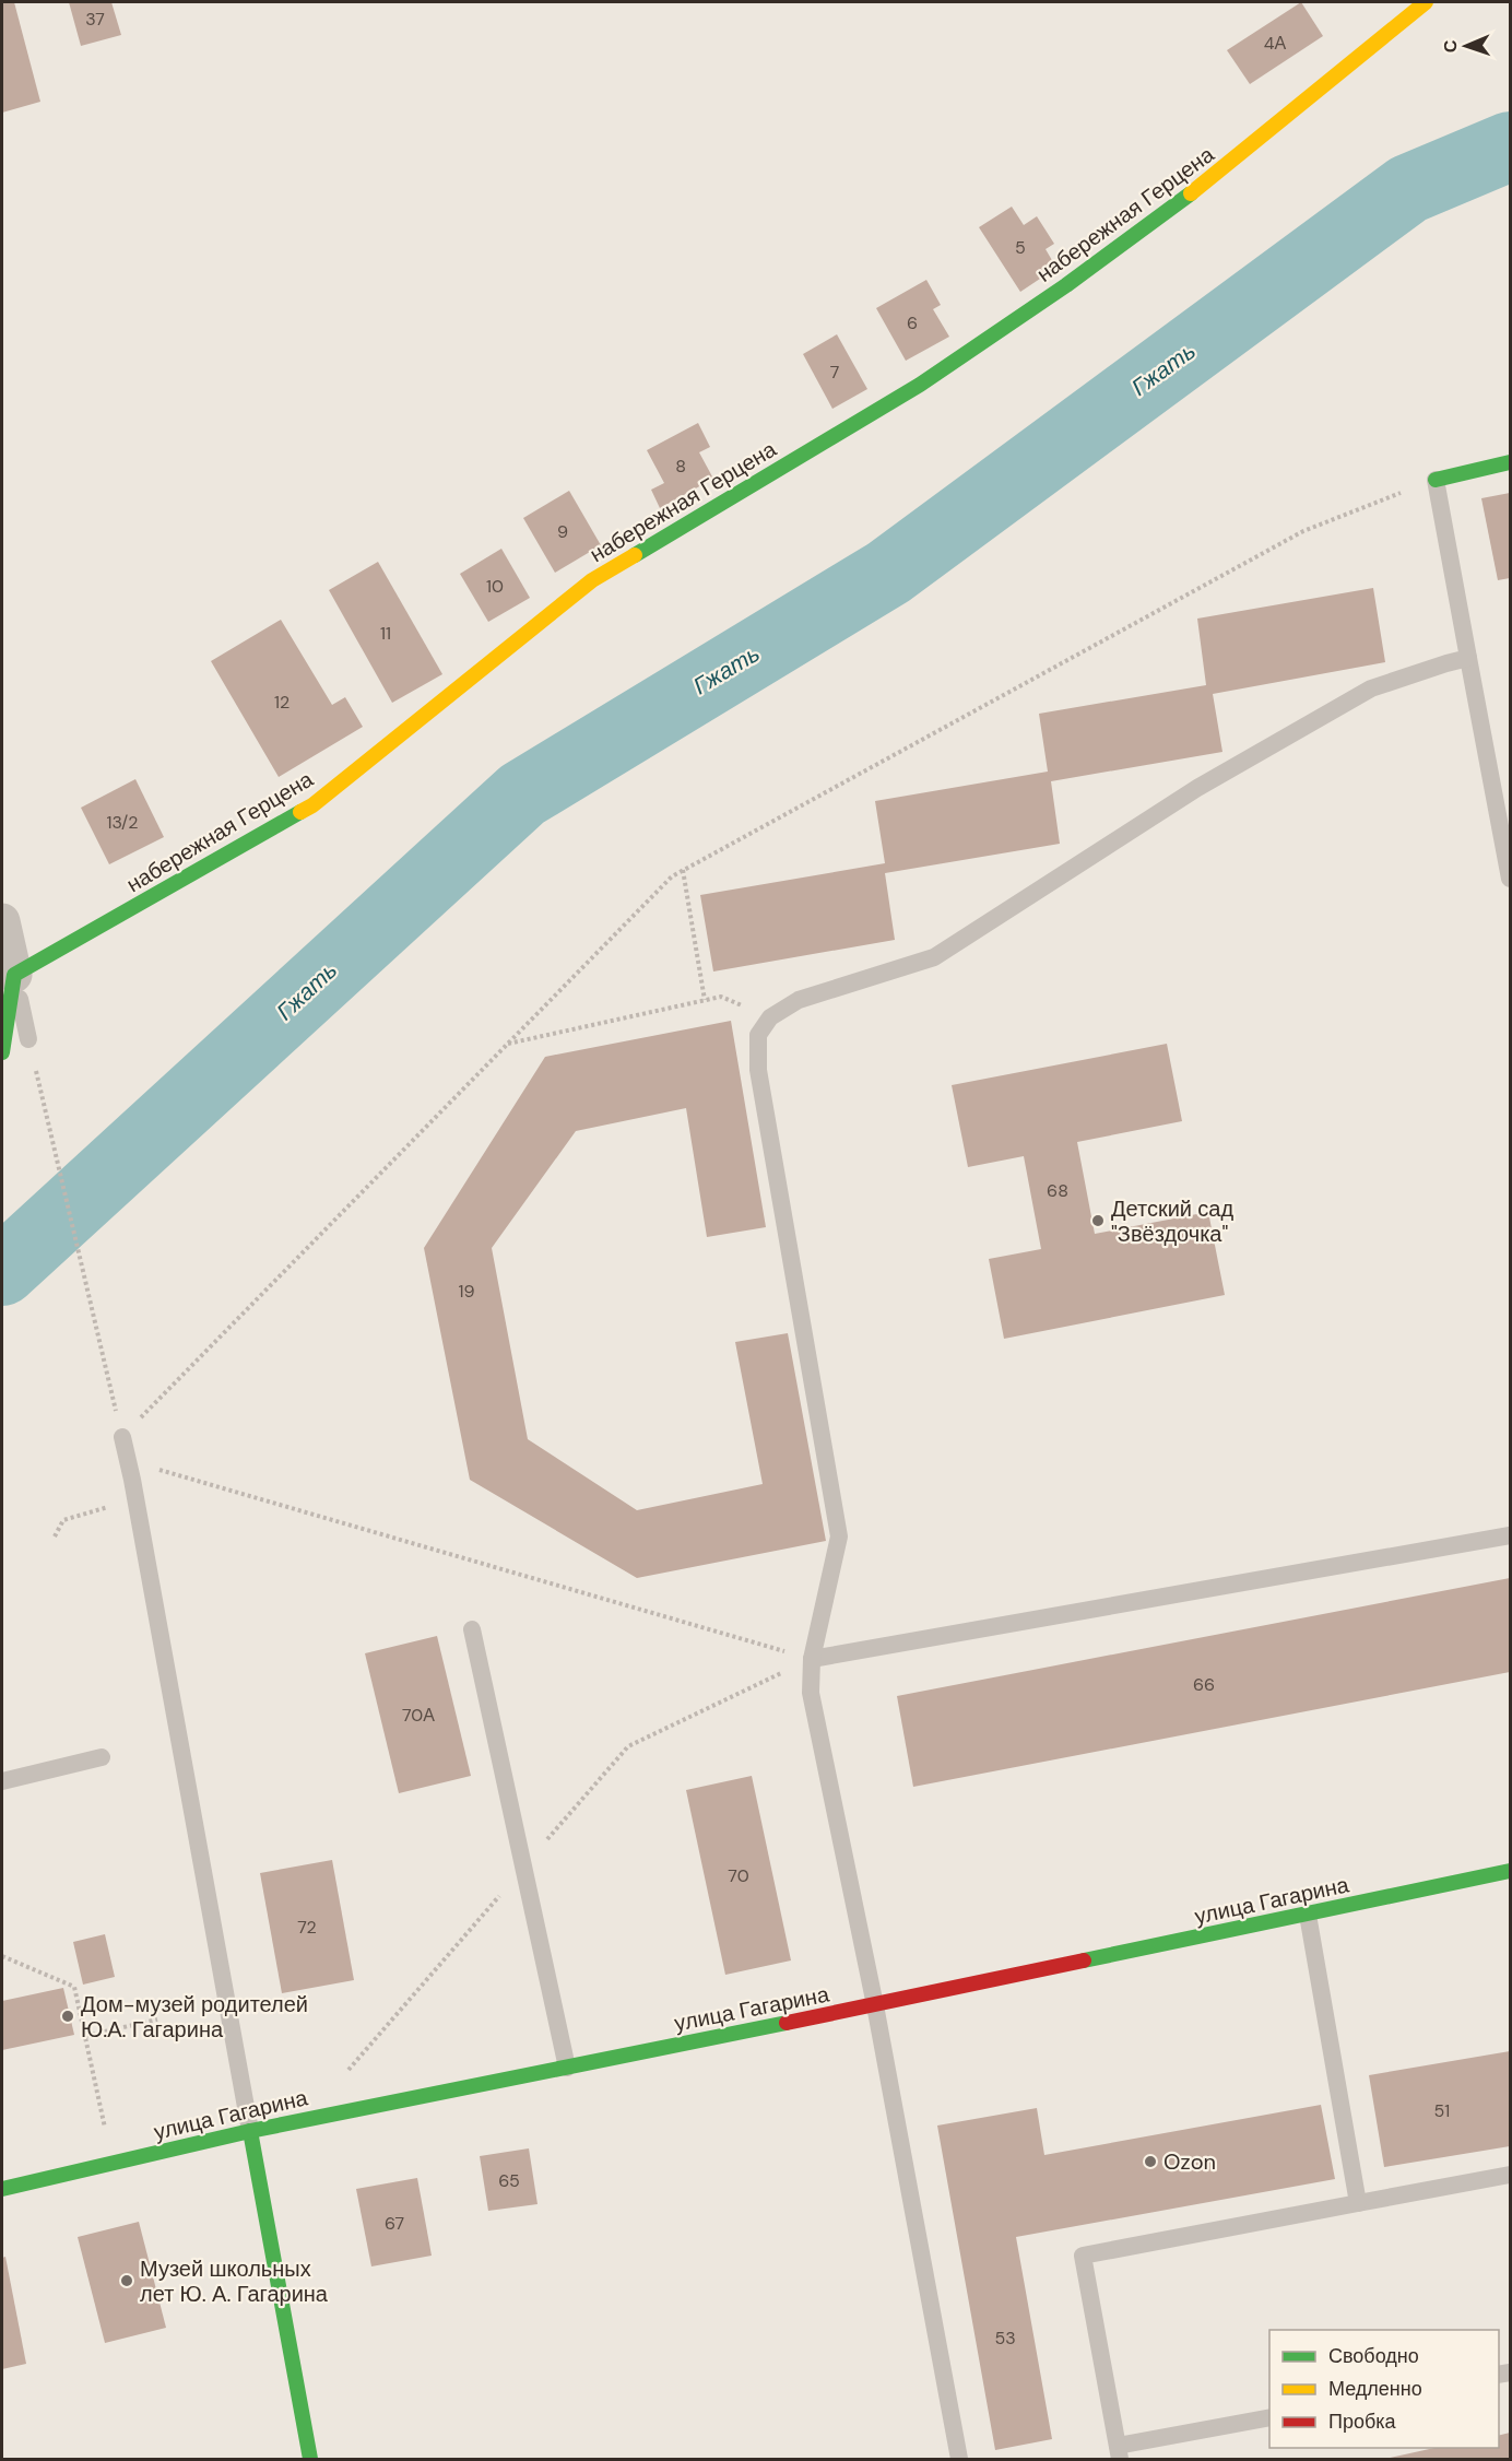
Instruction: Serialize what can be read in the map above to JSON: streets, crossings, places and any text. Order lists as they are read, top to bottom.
{
  "streets": {
    "street": ["набережная Герцена", "улица Гагарина"]
  },
  "water": ["Гжать"],
  "places": [
    "Детский сад \"Звёздочка\"",
    "Дом-музей родителей Ю.А. Гагарина",
    "Ozon",
    "Музей школьных лет Ю. А. Гагарина"
  ],
  "house_numbers": [
    "37",
    "4А",
    "5",
    "6",
    "7",
    "8",
    "9",
    "10",
    "11",
    "12",
    "13/2",
    "68",
    "19",
    "66",
    "70А",
    "70",
    "72",
    "51",
    "65",
    "67",
    "53"
  ],
  "legend": ["Свободно", "Медленно", "Пробка"],
  "north": "left"
}
